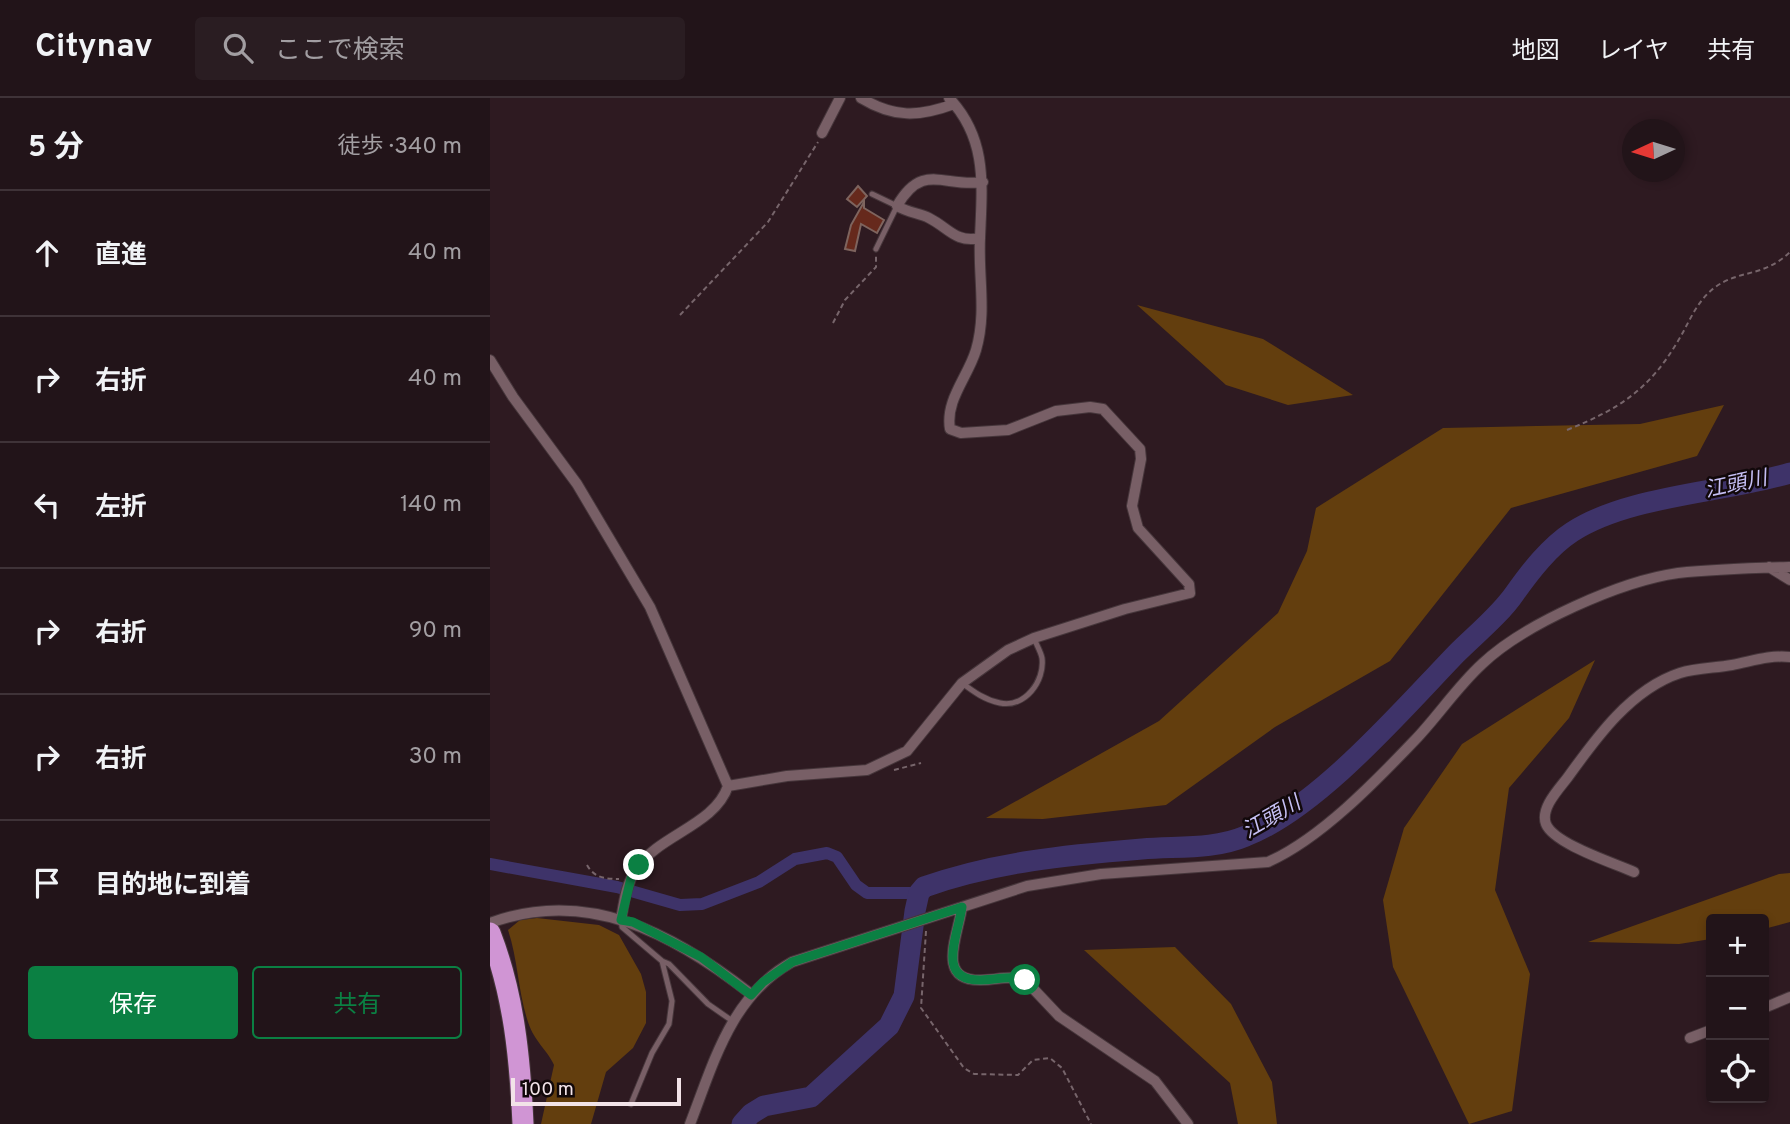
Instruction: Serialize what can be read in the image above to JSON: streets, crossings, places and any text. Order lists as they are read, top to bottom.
{
  "water": ["江頭川"],
  "scale_bar": "100 m",
  "north": "left",
  "page": {
    "header": "Citynav",
    "search": "ここで検索",
    "nav": ["地図", "レイヤ", "共有"],
    "heading": ["5 分", "徒歩 · 340 m"],
    "list": [
      ["直進", "40 m"],
      ["右折", "40 m"],
      ["左折", "140 m"],
      ["右折", "90 m"],
      ["右折", "30 m"],
      "目的地に到着"
    ],
    "map_buttons": ["+", "−"],
    "buttons": ["保存", "共有"],
    "scale": "100 m"
  }
}
